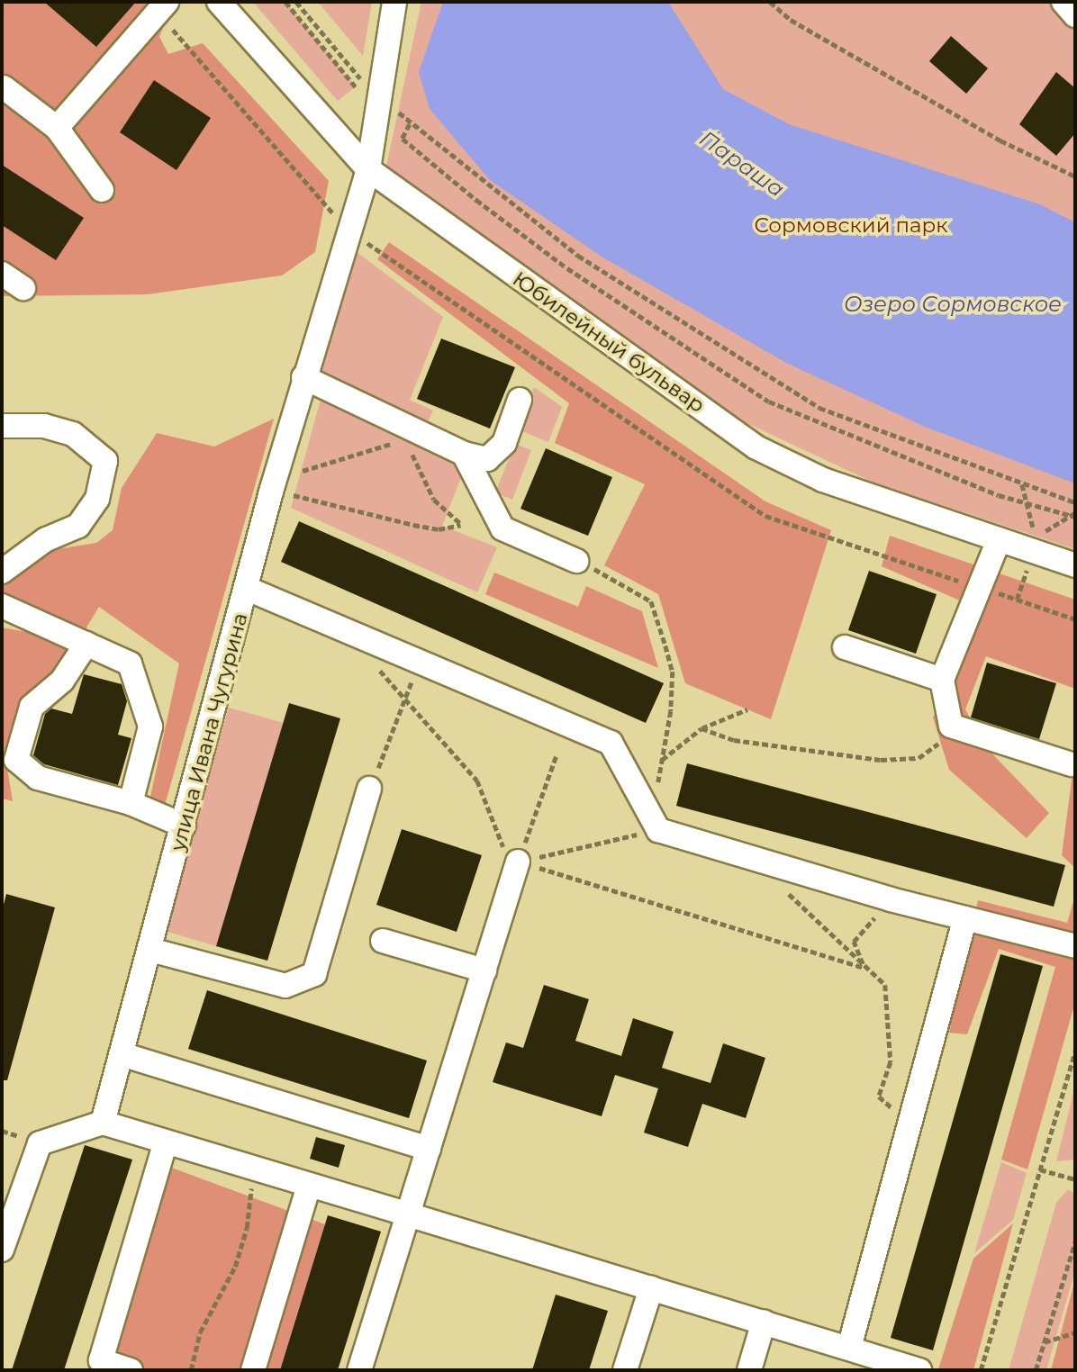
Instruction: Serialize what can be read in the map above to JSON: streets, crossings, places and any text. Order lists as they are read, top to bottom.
{
  "streets": {
    "street": ["Юбилейный бульвар", "улица Ивана Чугурина"]
  },
  "crossings": [
    ["Юбилейный бульвар", "улица Ивана Чугурина"]
  ],
  "water": ["Параша", "Озеро Сормовское"],
  "parks": ["Сормовский парк"]
}
